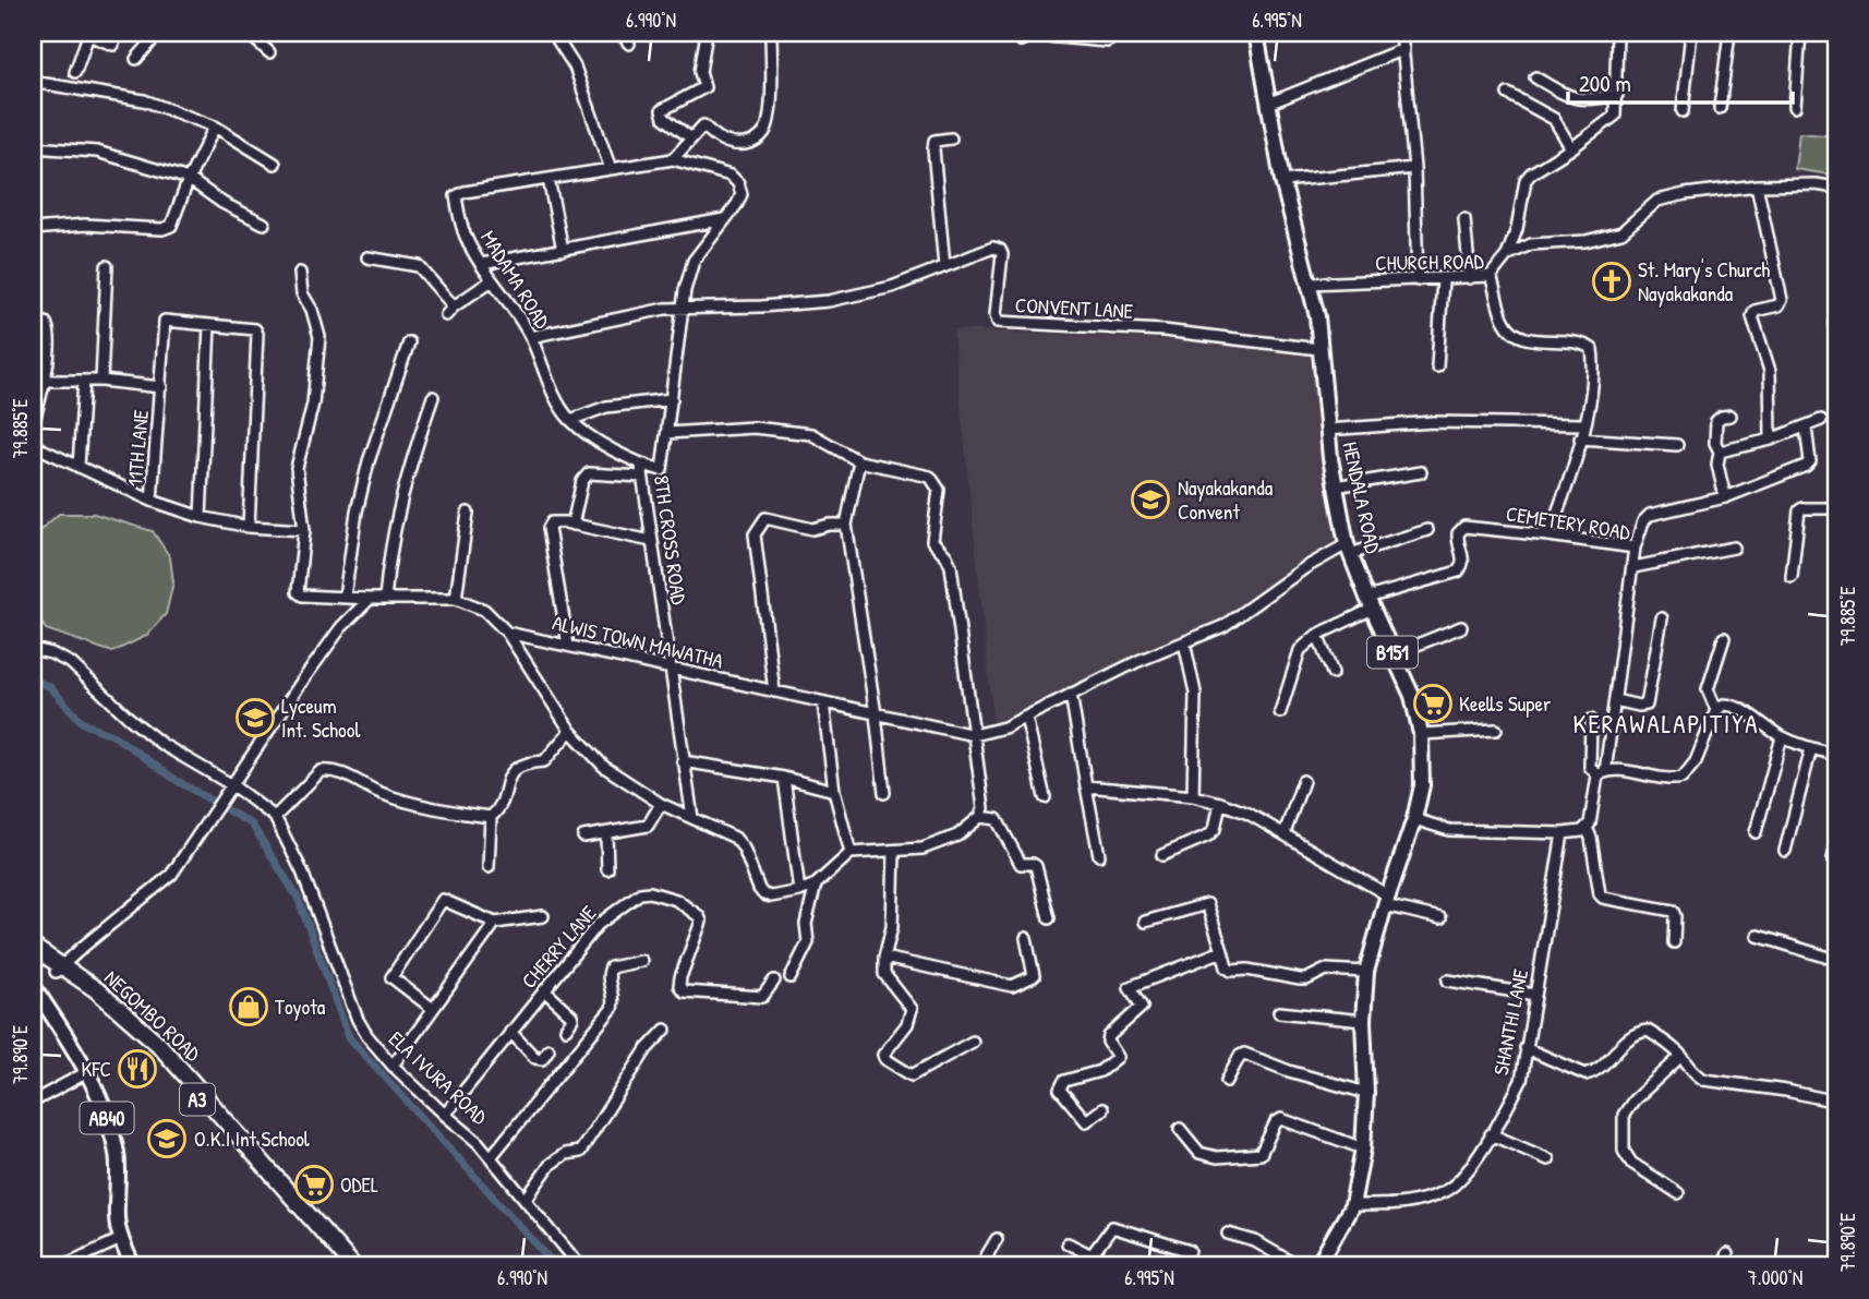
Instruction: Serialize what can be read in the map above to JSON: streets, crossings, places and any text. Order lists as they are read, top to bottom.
{
  "streets": {
    "highway": ["NEGOMBO ROAD", "A3"],
    "main road": ["HENDALA ROAD", "B151", "AB40"],
    "street": [
      "CHURCH ROAD",
      "MADAMA ROAD",
      "CONVENT LANE",
      "11TH LANE",
      "CEMETERY ROAD",
      "8TH CROSS ROAD",
      "ALWIS TOWN MAWATHA",
      "CHERRY LANE",
      "SHANTHI LANE",
      "ELA IVURA ROAD"
    ]
  },
  "crossings": [
    ["CHURCH ROAD", "HENDALA ROAD"],
    ["CHURCH ROAD", "CEMETERY ROAD"],
    ["MADAMA ROAD", "CONVENT LANE"],
    ["MADAMA ROAD", "8TH CROSS ROAD"],
    ["CONVENT LANE", "HENDALA ROAD"],
    ["CONVENT LANE", "8TH CROSS ROAD"],
    ["HENDALA ROAD", "CEMETERY ROAD"],
    ["HENDALA ROAD", "ALWIS TOWN MAWATHA"],
    ["HENDALA ROAD", "SHANTHI LANE"],
    ["8TH CROSS ROAD", "ALWIS TOWN MAWATHA"],
    ["CHERRY LANE", "ELA IVURA ROAD"]
  ],
  "districts": ["KERAWALAPITIYA"],
  "places": {
    "church": ["St. Mary's Church Nayakakanda"],
    "school or university": ["Nayakakanda Convent", "Lyceum Int. School", "O.K.I Int School"],
    "supermarket": ["Keells Super", "ODEL"],
    "shop": ["Toyota"],
    "restaurant": ["KFC"]
  },
  "scale_bar": "200 m",
  "coordinates": [
    "6.990°N",
    "6.995°N",
    "79.885°E",
    "79.890°E",
    "7.000°N"
  ]
}
